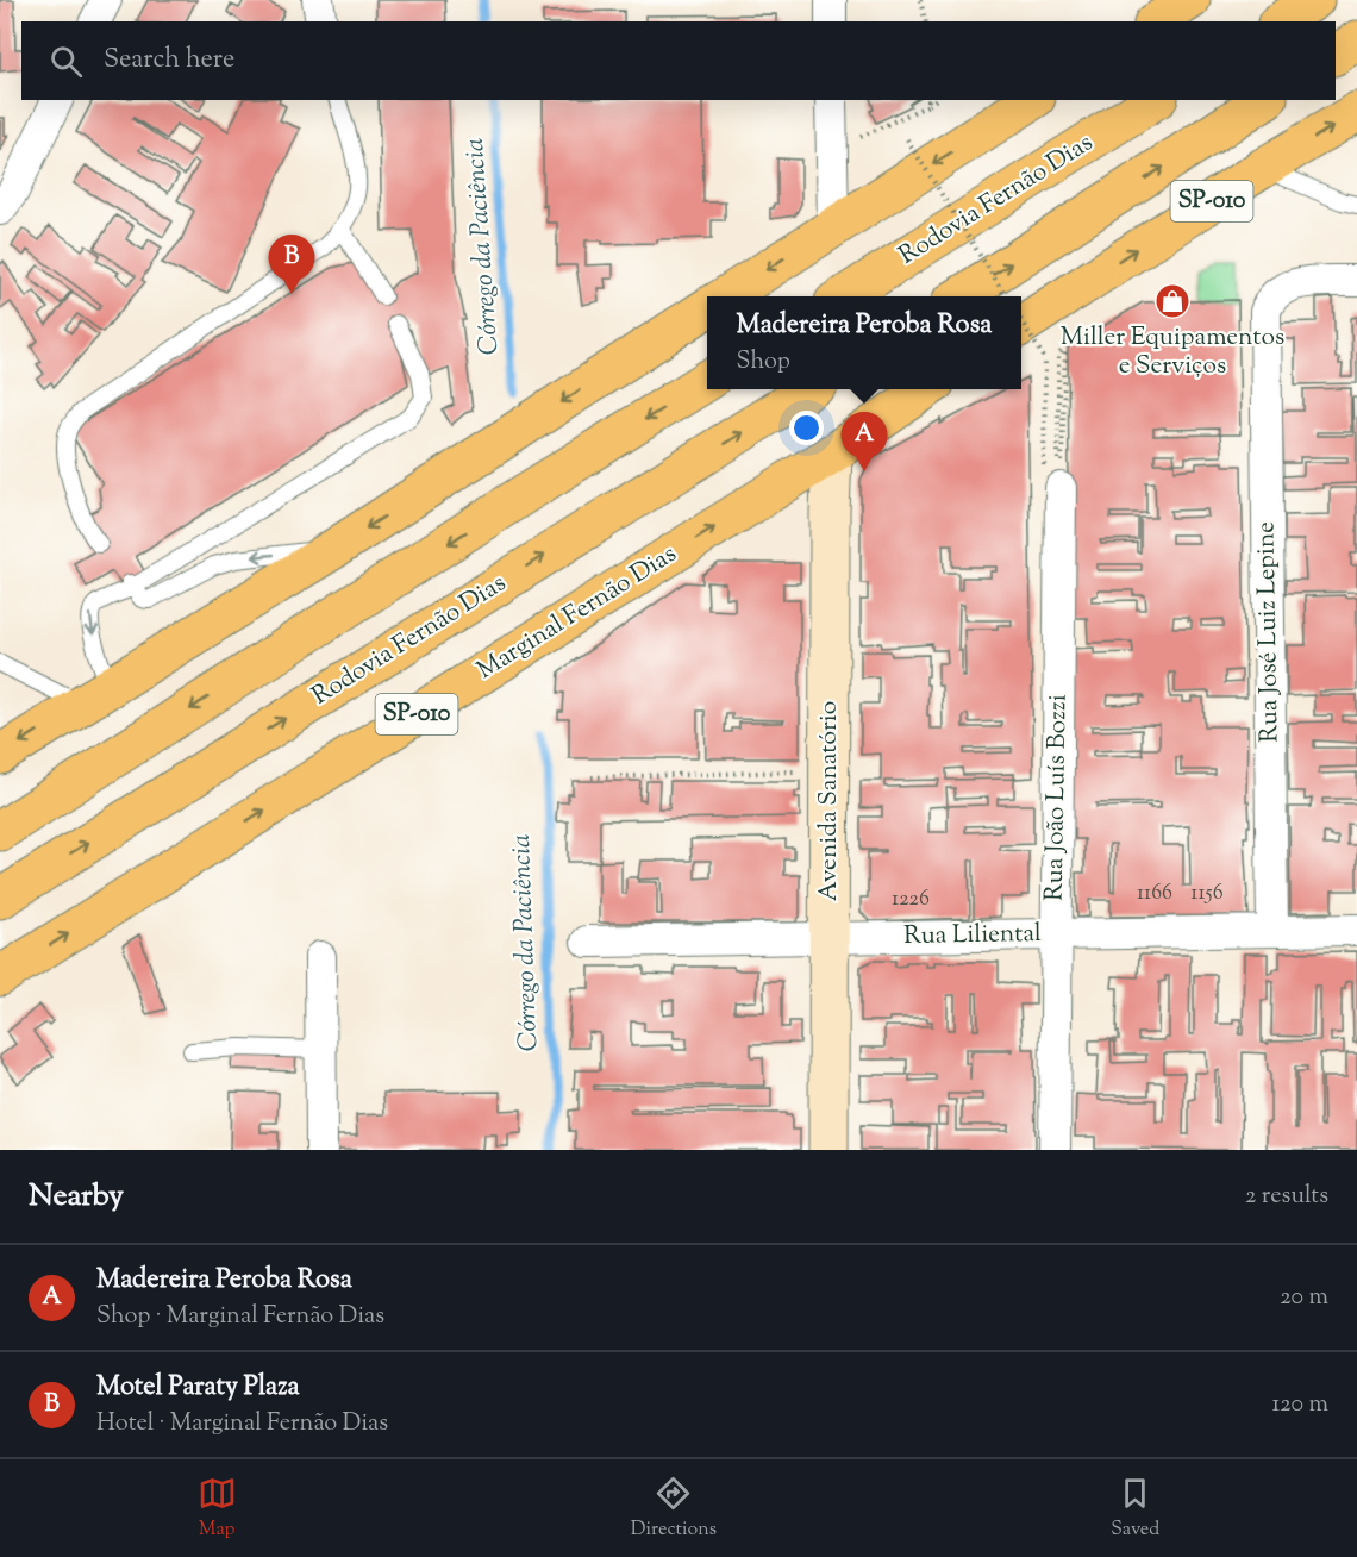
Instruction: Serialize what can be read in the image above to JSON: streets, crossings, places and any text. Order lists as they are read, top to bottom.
{
  "streets": {
    "highway": ["Rodovia Fernão Dias", "SP-010", "Marginal Fernão Dias"],
    "street": [
      "Rua José Luiz Lepine",
      "Rua João Luís Bozzi",
      "Avenida Sanatório",
      "Rua Liliental"
    ]
  },
  "crossings": [
    ["Marginal Fernão Dias", "Avenida Sanatório"],
    ["Rua José Luiz Lepine", "Rua Liliental"],
    ["Rua João Luís Bozzi", "Rua Liliental"],
    ["Avenida Sanatório", "Rua Liliental"]
  ],
  "water": ["Córrego da Paciência"],
  "places": {
    "shop": ["Miller Equipamentos e Serviços"]
  },
  "house_numbers": ["1166", "1156", "1226"],
  "page": {
    "search": "Search here",
    "pins": ["B", "A"],
    "popup": ["Madereira Peroba Rosa", "Shop"],
    "heading": ["Nearby", "2 results"],
    "list": [
      {
        "mark": "A",
        "name": "Madereira Peroba Rosa",
        "note": "Shop · Marginal Fernão Dias",
        "value": "20 m"
      },
      {
        "mark": "B",
        "name": "Motel Paraty Plaza",
        "note": "Hotel · Marginal Fernão Dias",
        "value": "120 m"
      }
    ],
    "nav": ["Map", "Directions", "Saved"]
  }
}
